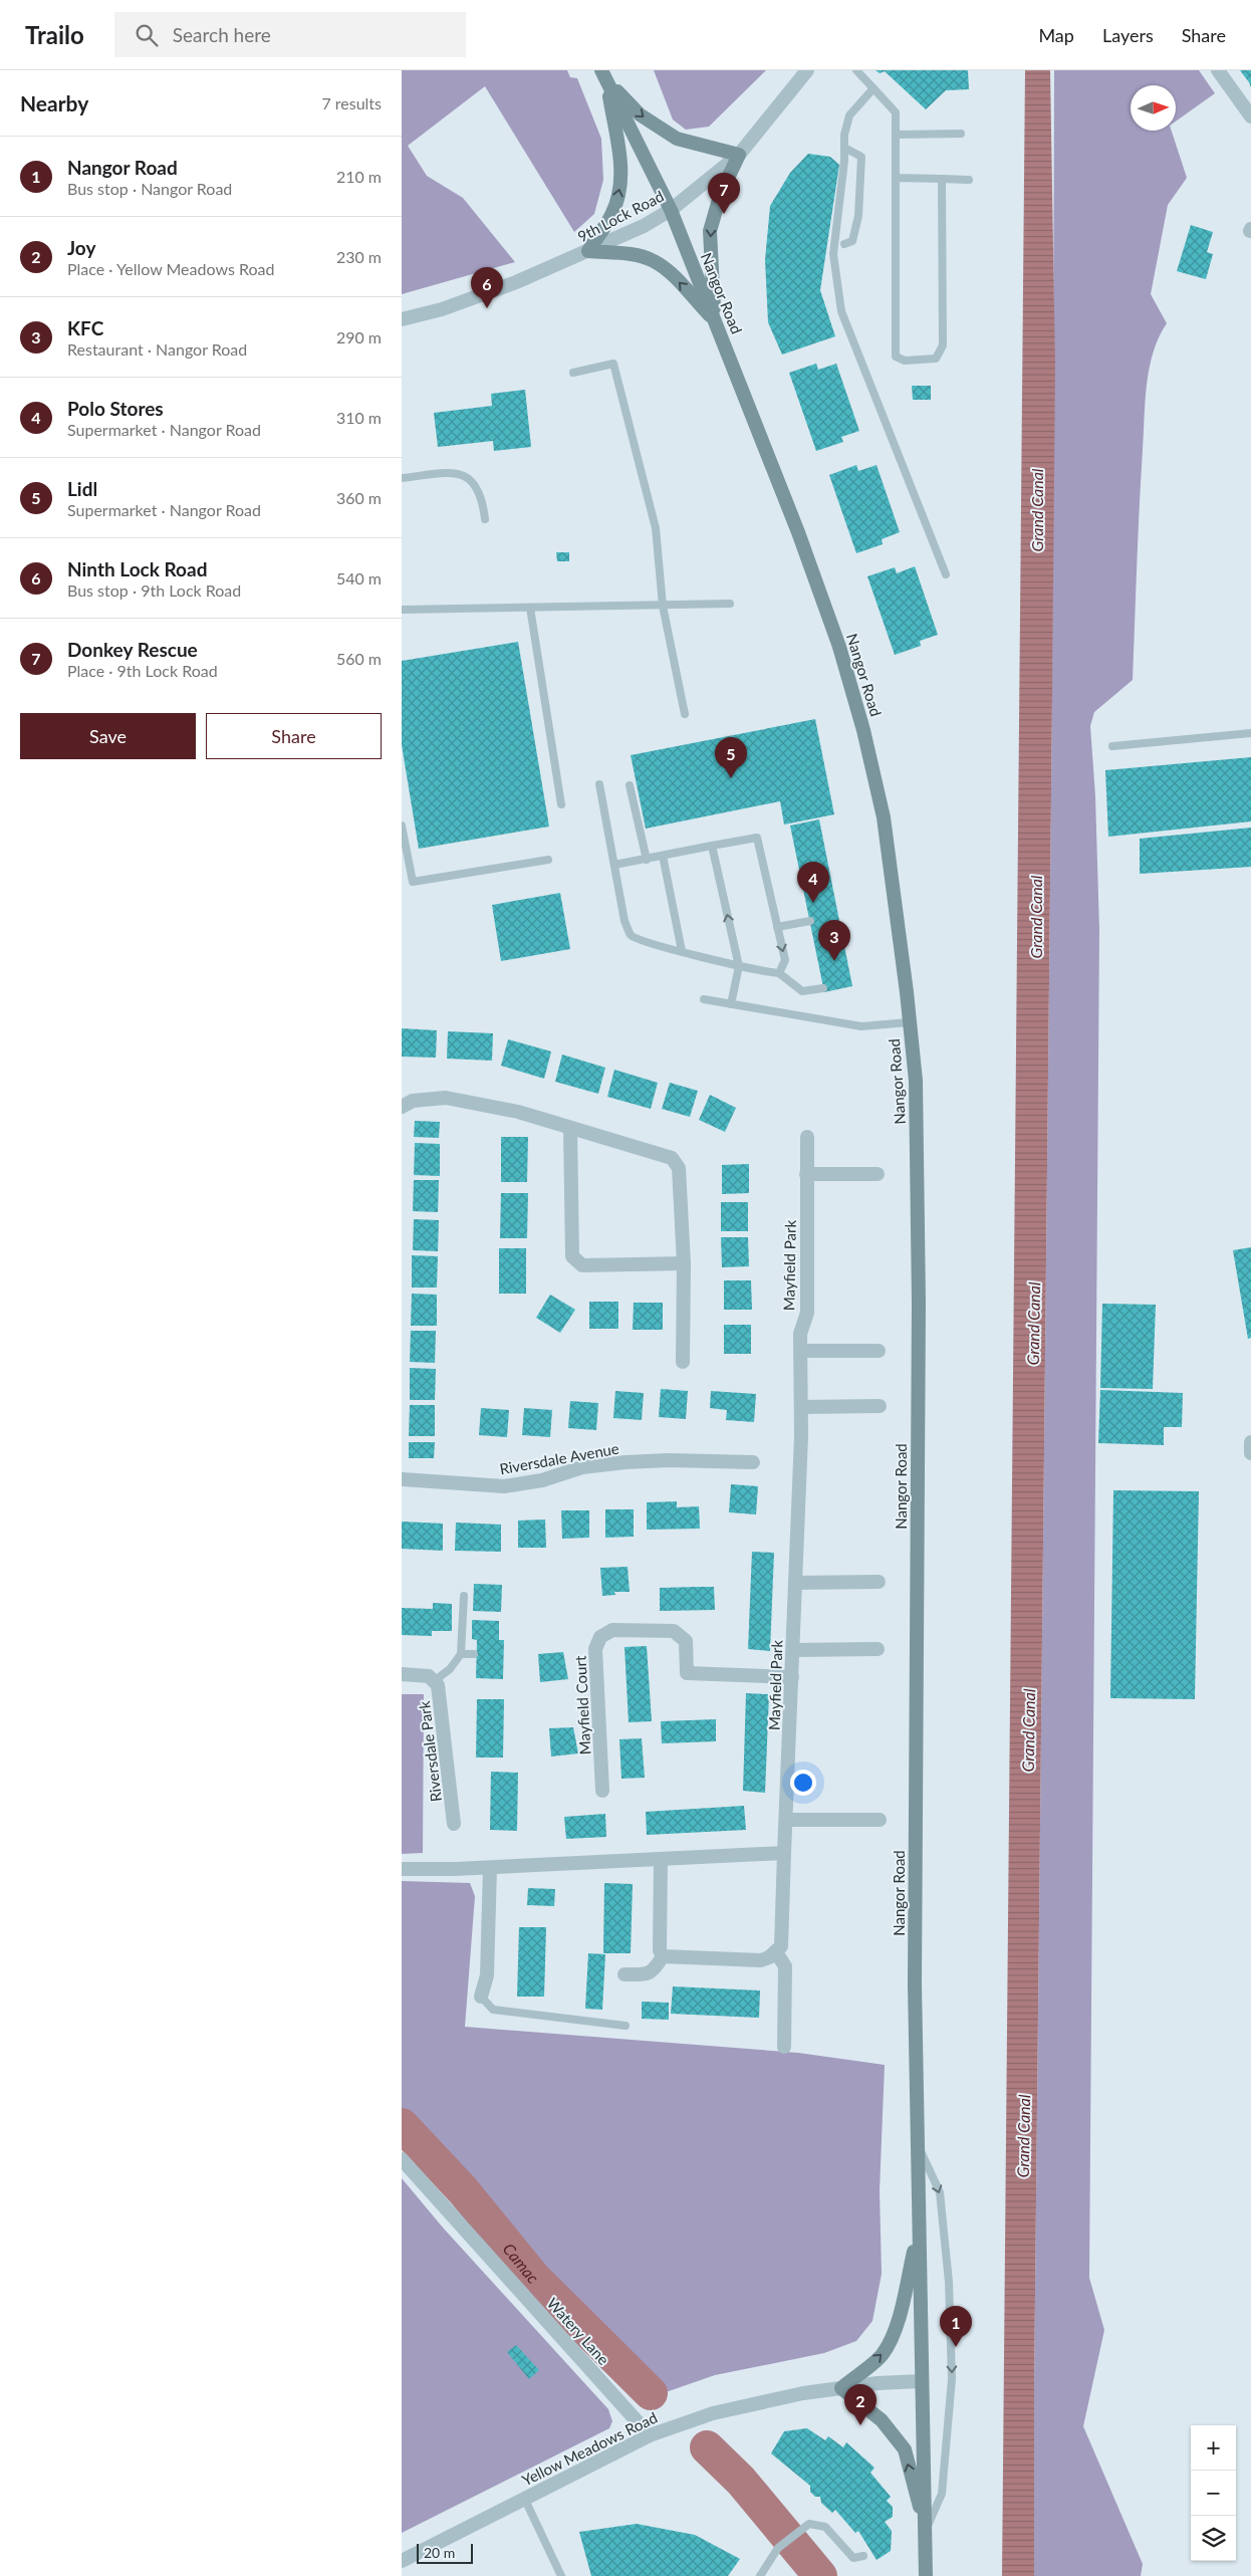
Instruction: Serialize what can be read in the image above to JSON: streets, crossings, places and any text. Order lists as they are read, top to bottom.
{
  "streets": {
    "main road": ["Nangor Road"],
    "street": [
      "9th Lock Road",
      "Mayfield Park",
      "Riversdale Avenue",
      "Mayfield Court",
      "Riversdale Park",
      "Watery Lane",
      "Yellow Meadows Road"
    ]
  },
  "crossings": [
    ["9th Lock Road", "Nangor Road"],
    ["Nangor Road", "Yellow Meadows Road"],
    ["Mayfield Park", "Mayfield Court"],
    ["Watery Lane", "Yellow Meadows Road"]
  ],
  "water": ["Grand Canal", "Camac"],
  "scale_bar": "20 m",
  "north": "right",
  "page": {
    "header": "Trailo",
    "search": "Search here",
    "nav": ["Map", "Layers", "Share"],
    "heading": ["Nearby", "7 results"],
    "list": [
      {
        "mark": "1",
        "name": "Nangor Road",
        "note": "Bus stop · Nangor Road",
        "value": "210 m"
      },
      {
        "mark": "2",
        "name": "Joy",
        "note": "Place · Yellow Meadows Road",
        "value": "230 m"
      },
      {
        "mark": "3",
        "name": "KFC",
        "note": "Restaurant · Nangor Road",
        "value": "290 m"
      },
      {
        "mark": "4",
        "name": "Polo Stores",
        "note": "Supermarket · Nangor Road",
        "value": "310 m"
      },
      {
        "mark": "5",
        "name": "Lidl",
        "note": "Supermarket · Nangor Road",
        "value": "360 m"
      },
      {
        "mark": "6",
        "name": "Ninth Lock Road",
        "note": "Bus stop · 9th Lock Road",
        "value": "540 m"
      },
      {
        "mark": "7",
        "name": "Donkey Rescue",
        "note": "Place · 9th Lock Road",
        "value": "560 m"
      }
    ],
    "pins": [
      "7",
      "6",
      "5",
      "4",
      "3",
      "1",
      "2"
    ],
    "buttons": ["Save", "Share"],
    "map_buttons": ["+", "−"],
    "scale": "20 m"
  }
}
